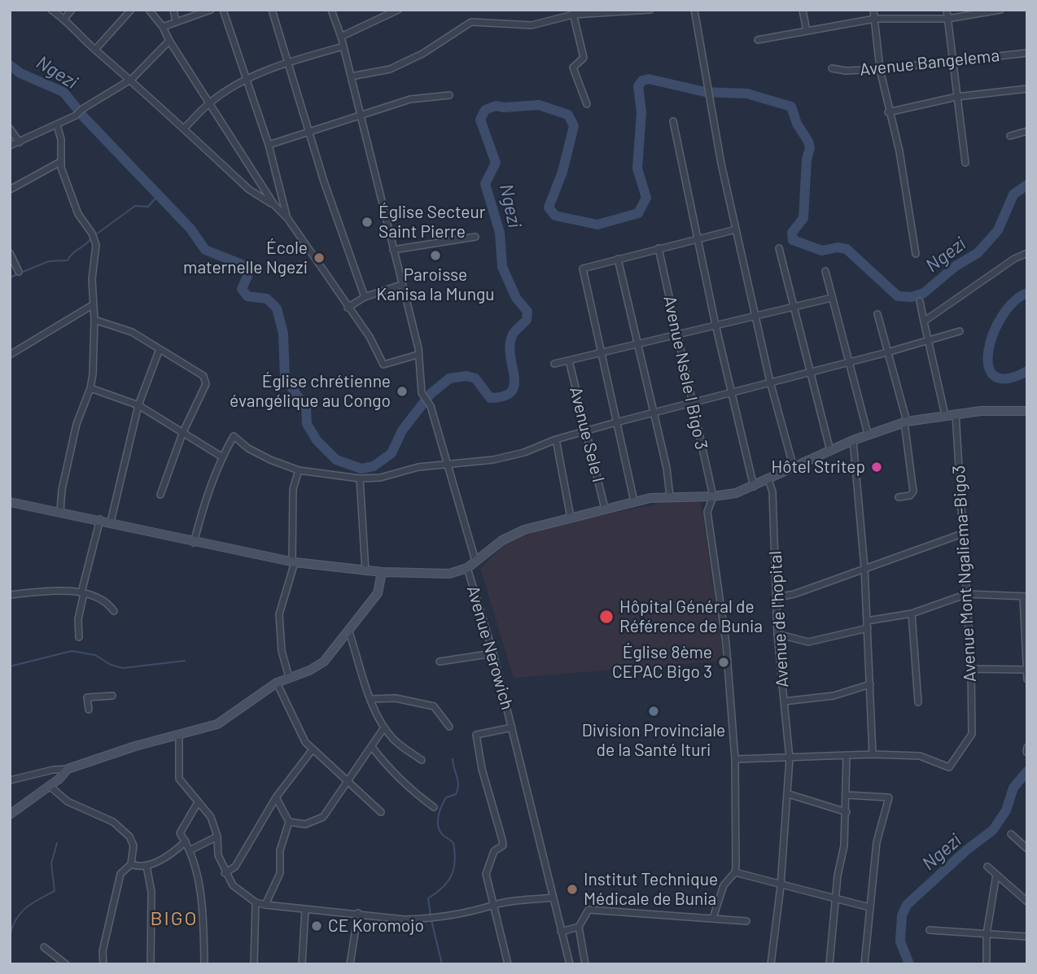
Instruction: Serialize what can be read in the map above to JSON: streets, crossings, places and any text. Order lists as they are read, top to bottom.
{
  "streets": {
    "street": [
      "Avenue Bangelema",
      "Avenue Nsele I Bigo 3",
      "Avenue Sele I",
      "Avenue Mont Ngaliema-Bigo3",
      "Avenue de l'hopital",
      "Avenue Nerowich"
    ]
  },
  "districts": ["BIGO"],
  "water": ["Ngezi"],
  "places": [
    "Église Secteur Saint Pierre",
    "Paroisse Kanisa la Mungu",
    "École maternelle Ngezi",
    "Église chrétienne évangélique au Congo",
    "Hôtel Stritep",
    "Hôpital Général de Référence de Bunia",
    "Église 8ème CEPAC Bigo 3",
    "Division Provinciale de la Santé Ituri",
    "Institut Technique Médicale de Bunia",
    "CE Koromojo"
  ]
}
